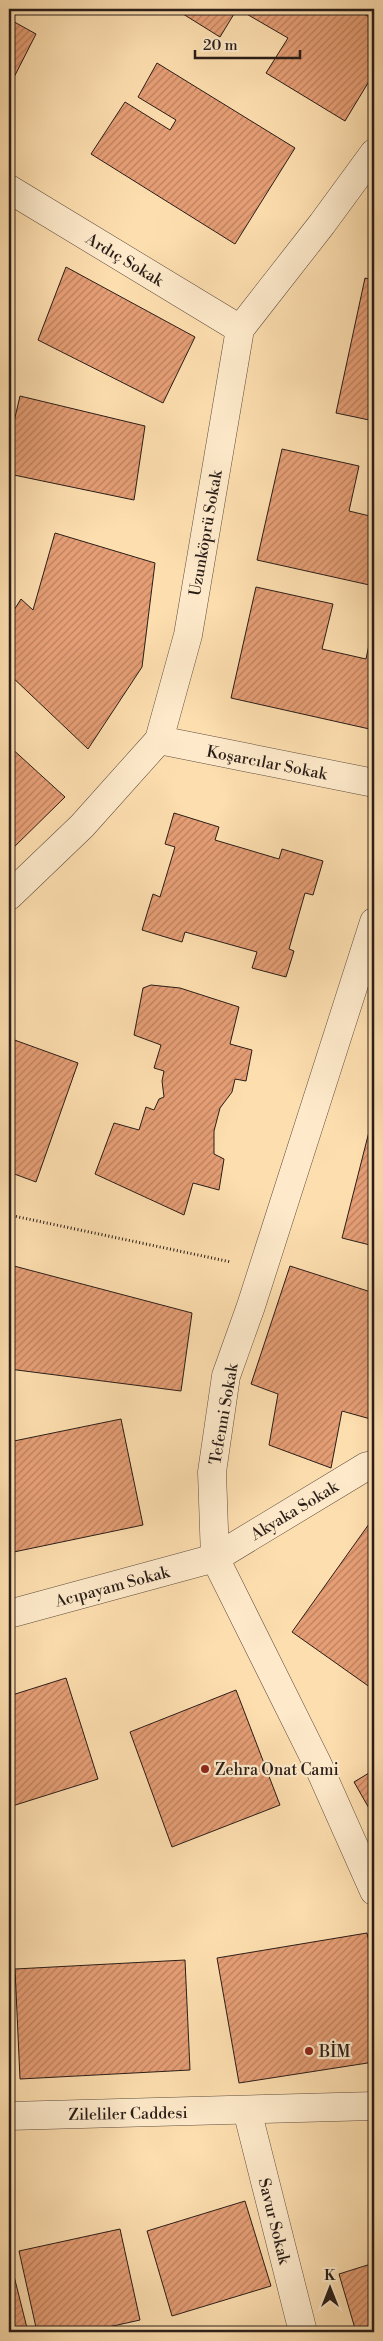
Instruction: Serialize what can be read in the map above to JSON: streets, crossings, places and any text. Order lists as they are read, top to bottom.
{
  "streets": {
    "street": [
      "Ardıç Sokak",
      "Uzunköprü Sokak",
      "Koşarcılar Sokak",
      "Tefenni Sokak",
      "Akyaka Sokak",
      "Acıpayam Sokak",
      "Zileliler Caddesi",
      "Savur Sokak"
    ]
  },
  "crossings": [
    ["Ardıç Sokak", "Uzunköprü Sokak"],
    ["Uzunköprü Sokak", "Koşarcılar Sokak"],
    ["Tefenni Sokak", "Akyaka Sokak"],
    ["Tefenni Sokak", "Acıpayam Sokak"],
    ["Akyaka Sokak", "Acıpayam Sokak"],
    ["Zileliler Caddesi", "Savur Sokak"]
  ],
  "places": ["Zehra Onat Cami", "BİM"],
  "scale_bar": "20 m",
  "north": "top"
}
